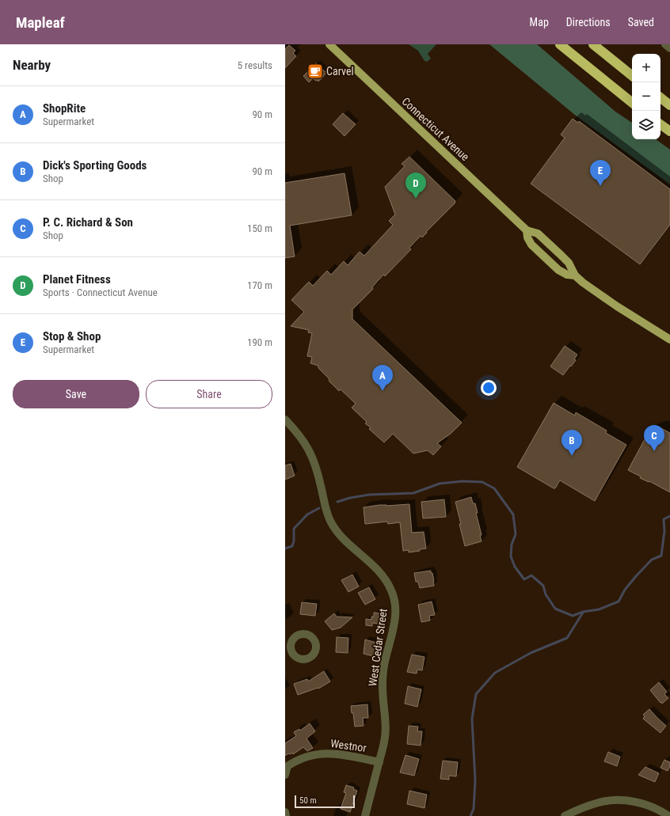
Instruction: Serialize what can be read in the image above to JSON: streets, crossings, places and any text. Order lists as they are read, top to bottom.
{
  "streets": {
    "main road": ["Connecticut Avenue"],
    "street": ["West Cedar Street", "Westnor"]
  },
  "crossings": [
    ["West Cedar Street", "Westnor"]
  ],
  "places": {
    "cafe": ["Carvel"]
  },
  "scale_bar": "50 m",
  "page": {
    "header": "Mapleaf",
    "nav": ["Map", "Directions", "Saved"],
    "heading": ["Nearby", "5 results"],
    "map_buttons": ["+", "−"],
    "list": [
      {
        "mark": "A",
        "name": "ShopRite",
        "note": "Supermarket",
        "value": "90 m"
      },
      {
        "mark": "B",
        "name": "Dick's Sporting Goods",
        "note": "Shop",
        "value": "90 m"
      },
      {
        "mark": "C",
        "name": "P. C. Richard & Son",
        "note": "Shop",
        "value": "150 m"
      },
      {
        "mark": "D",
        "name": "Planet Fitness",
        "note": "Sports · Connecticut Avenue",
        "value": "170 m"
      },
      {
        "mark": "E",
        "name": "Stop & Shop",
        "note": "Supermarket",
        "value": "190 m"
      }
    ],
    "pins": [
      "E",
      "D",
      "A",
      "C",
      "B"
    ],
    "buttons": ["Save", "Share"],
    "scale": "50 m"
  }
}
